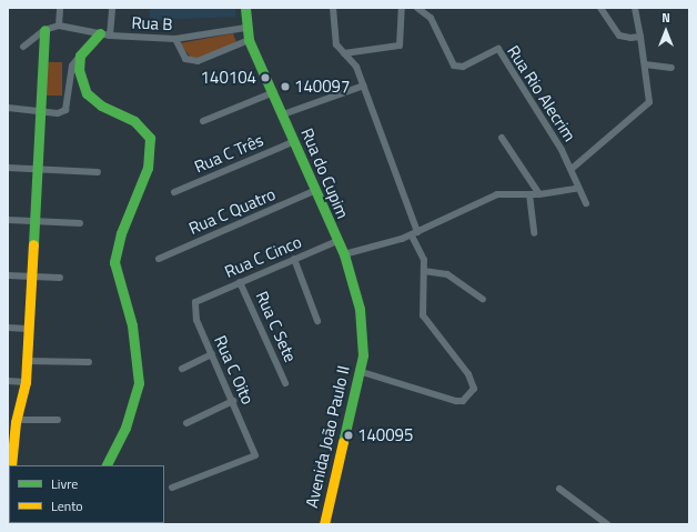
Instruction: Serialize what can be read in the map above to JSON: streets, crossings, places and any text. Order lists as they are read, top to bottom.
{
  "streets": {
    "street": [
      "Rua B",
      "Rua Rio Alecrim",
      "Rua C Três",
      "Rua do Cupim",
      "Rua C Quatro",
      "Rua C Cinco",
      "Rua C Sete",
      "Rua C Oito",
      "Avenida João Paulo II"
    ]
  },
  "crossings": [
    ["Rua B", "Rua do Cupim"],
    ["Rua C Três", "Rua do Cupim"],
    ["Rua do Cupim", "Rua C Quatro"],
    ["Rua do Cupim", "Rua C Cinco"],
    ["Rua do Cupim", "Avenida João Paulo II"],
    ["Rua C Cinco", "Rua C Sete"],
    ["Rua C Cinco", "Rua C Oito"]
  ],
  "places": ["140104", "140097", "140095"],
  "legend": ["Livre", "Lento"],
  "north": "top"
}
